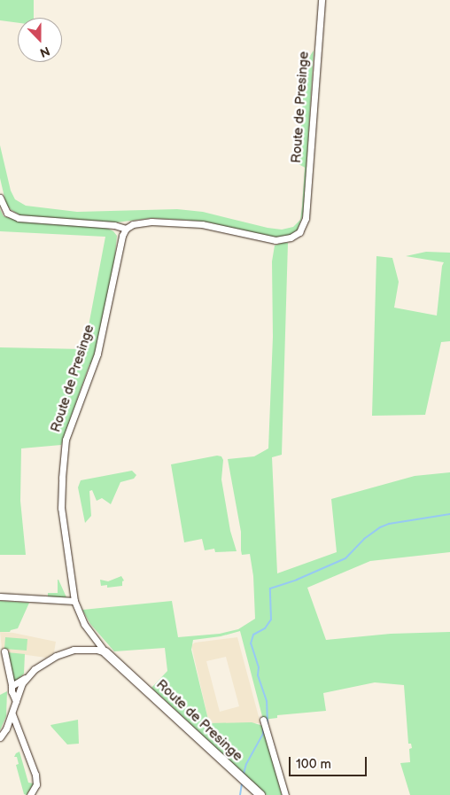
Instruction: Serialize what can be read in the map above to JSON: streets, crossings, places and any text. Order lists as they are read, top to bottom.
{
  "streets": {
    "street": ["Route de Presinge"]
  },
  "scale_bar": "100 m",
  "north": "bottom"
}
